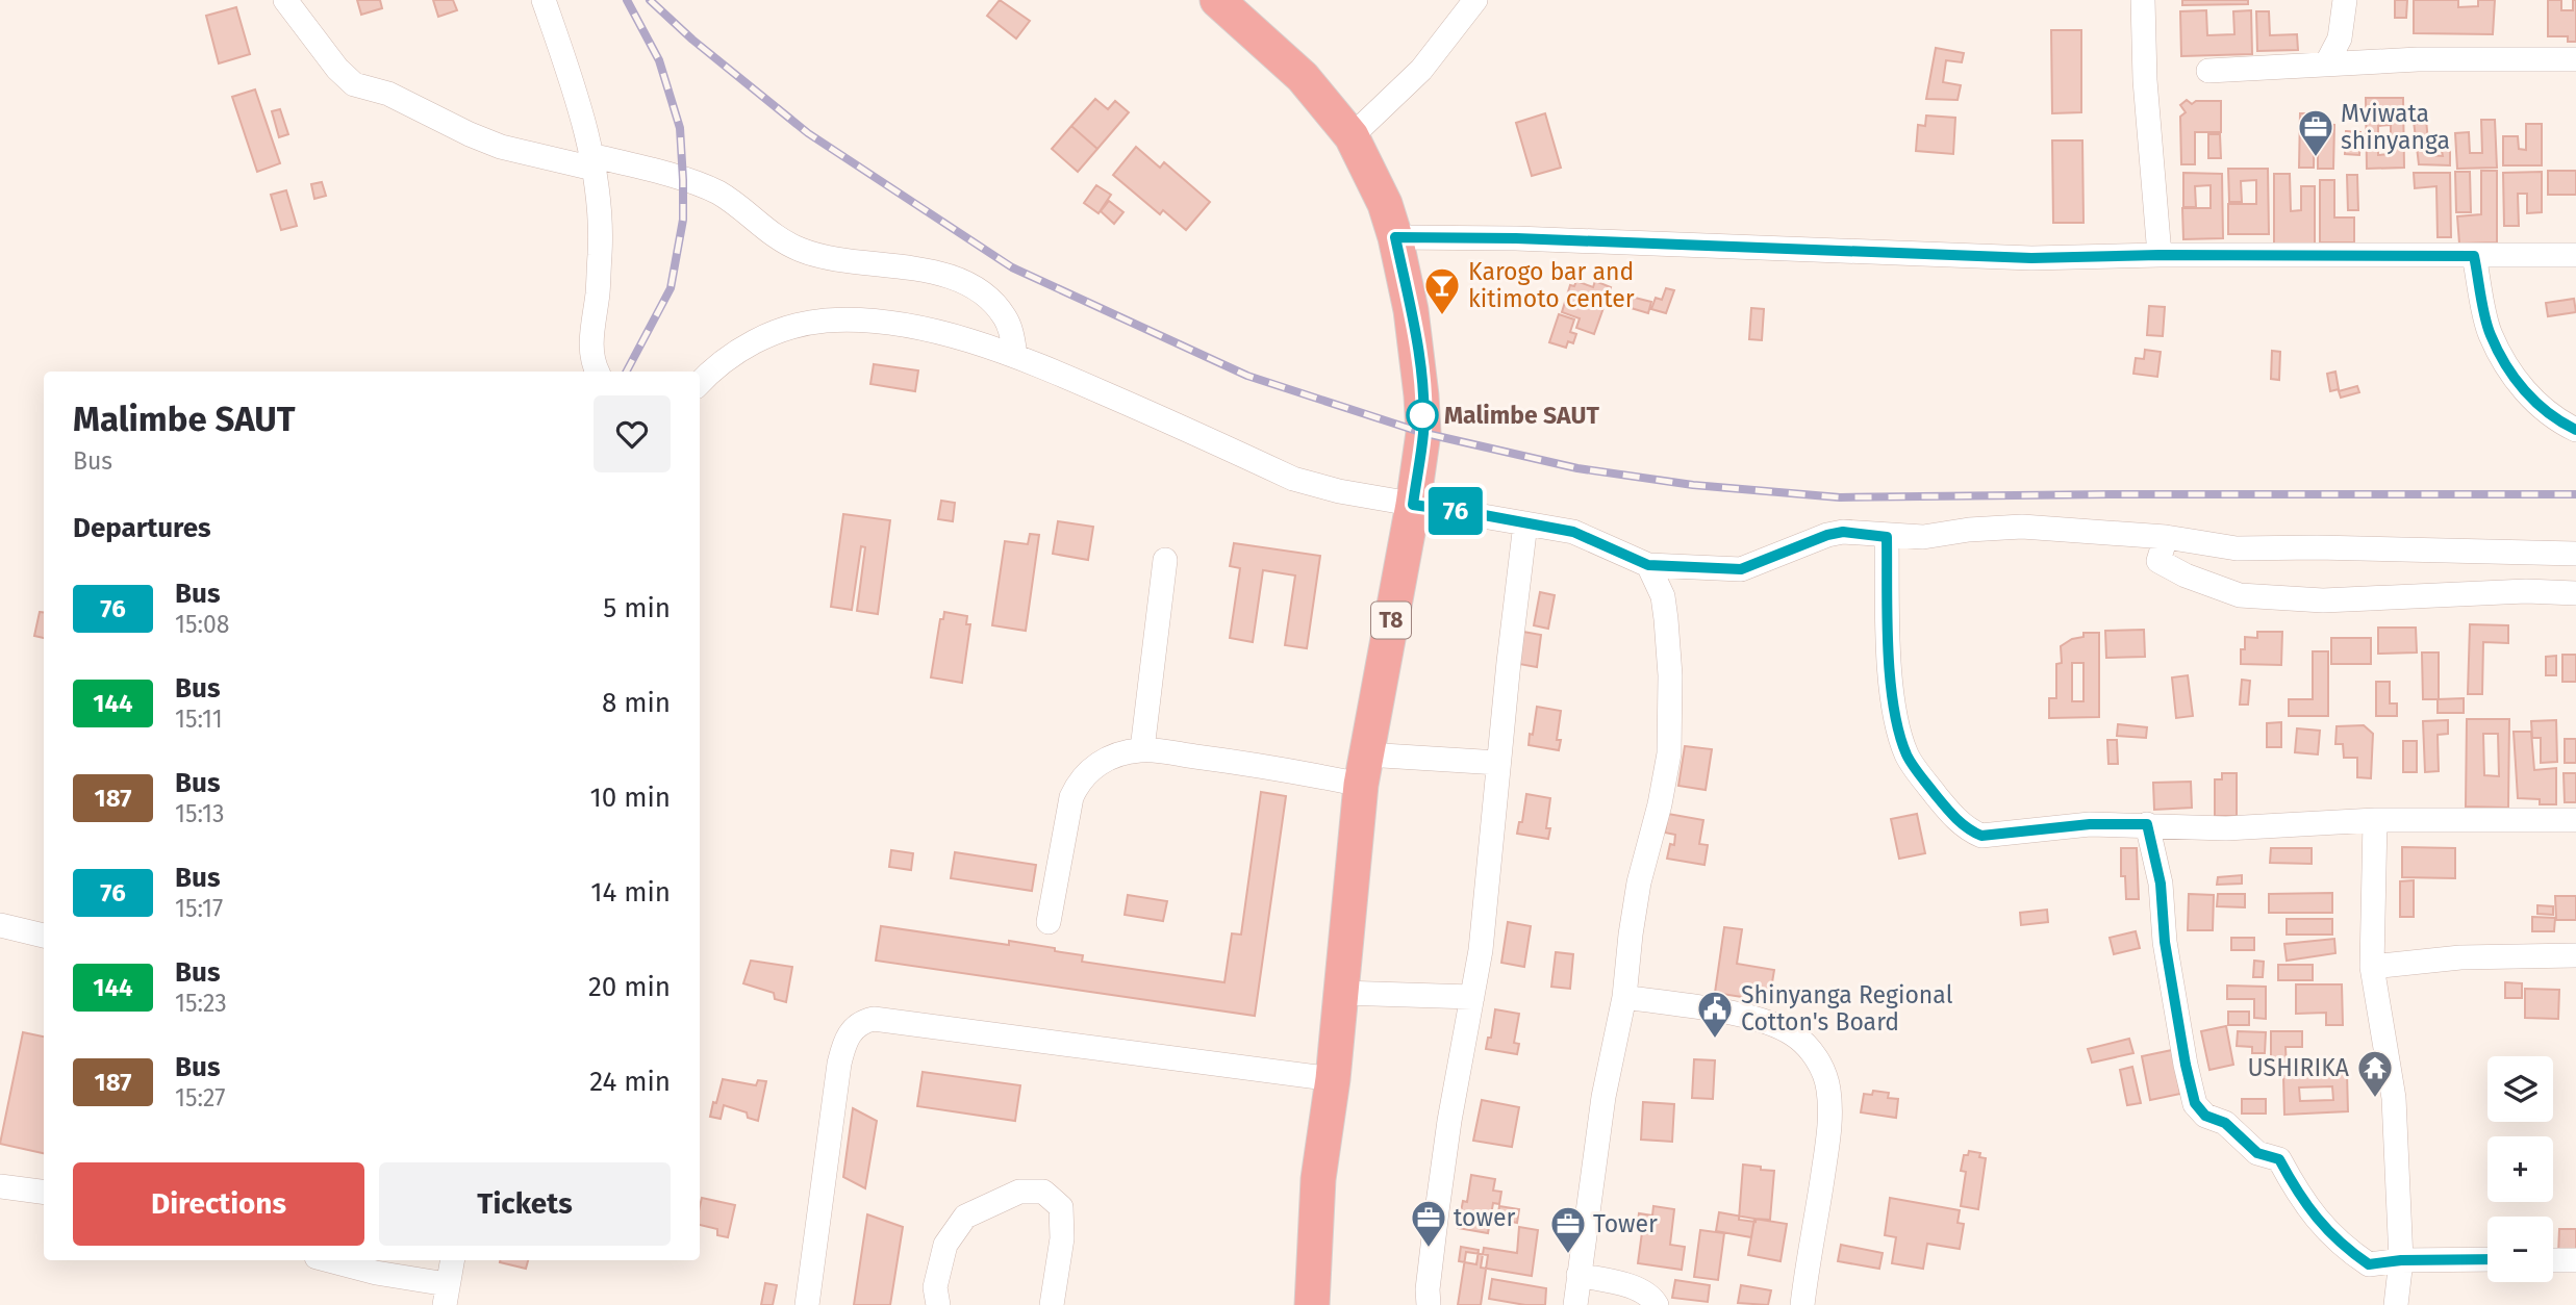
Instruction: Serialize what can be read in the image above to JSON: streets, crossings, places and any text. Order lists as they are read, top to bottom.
{
  "streets": {
    "highway": ["T8"]
  },
  "places": {
    "office": ["Mviwata shinyanga", "tower", "Tower"],
    "bar": ["Karogo bar and kitimoto center"],
    "other": ["Malimbe SAUT"],
    "public building": ["Shinyanga Regional Cotton's Board"],
    "temple": ["USHIRIKA"]
  },
  "lines": ["bus line 76"],
  "page": {
    "on_map": "76",
    "heading": [
      ["Malimbe SAUT", "Bus"],
      "Departures"
    ],
    "list": [
      {
        "mark": "76",
        "name": "Bus",
        "note": "15:08",
        "value": "5 min"
      },
      {
        "mark": "144",
        "name": "Bus",
        "note": "15:11",
        "value": "8 min"
      },
      {
        "mark": "187",
        "name": "Bus",
        "note": "15:13",
        "value": "10 min"
      },
      {
        "mark": "76",
        "name": "Bus",
        "note": "15:17",
        "value": "14 min"
      },
      {
        "mark": "144",
        "name": "Bus",
        "note": "15:23",
        "value": "20 min"
      },
      {
        "mark": "187",
        "name": "Bus",
        "note": "15:27",
        "value": "24 min"
      }
    ],
    "map_buttons": ["+", "−"],
    "buttons": ["Directions", "Tickets"]
  }
}
